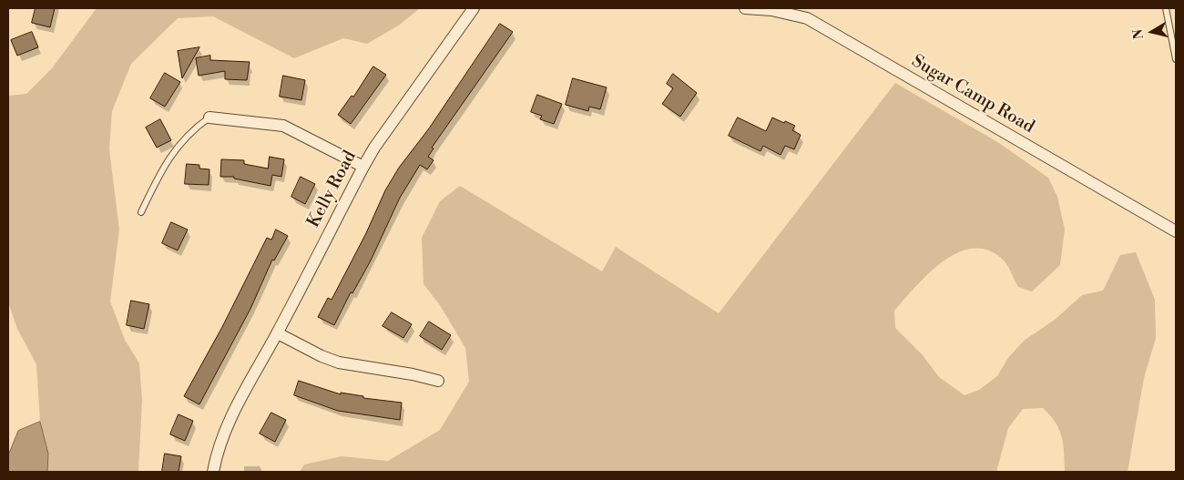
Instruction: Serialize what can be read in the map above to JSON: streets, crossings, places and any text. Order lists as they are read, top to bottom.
{
  "streets": {
    "street": ["Sugar Camp Road", "Kelly Road"]
  },
  "north": "left"
}
